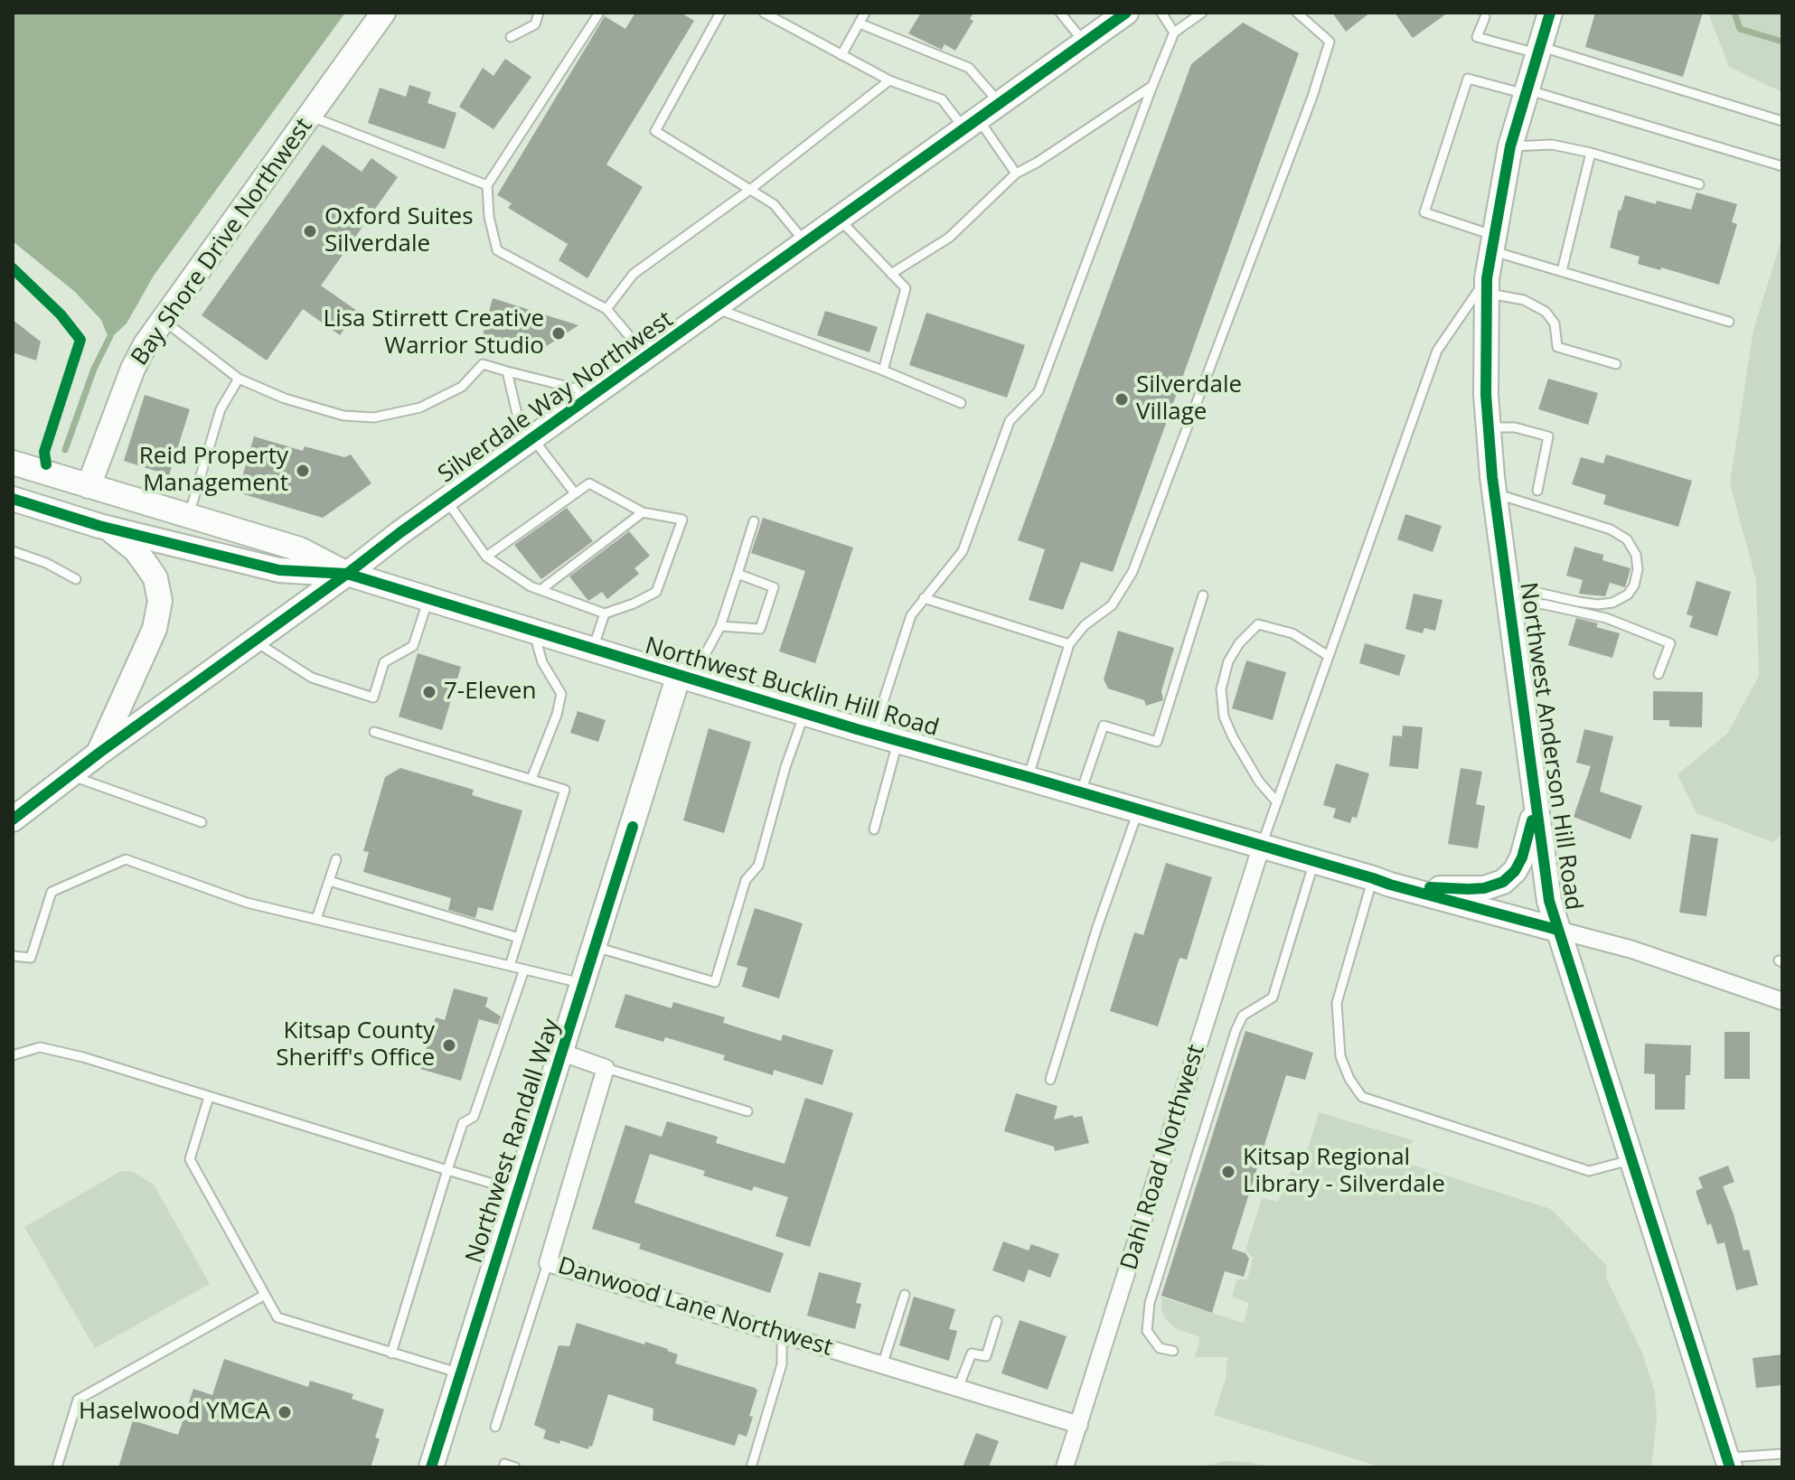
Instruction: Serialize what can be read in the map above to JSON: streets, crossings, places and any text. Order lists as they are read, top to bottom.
{
  "streets": {
    "main road": [
      "Bay Shore Drive Northwest",
      "Silverdale Way Northwest",
      "Northwest Bucklin Hill Road",
      "Northwest Anderson Hill Road",
      "Northwest Randall Way"
    ],
    "street": ["Dahl Road Northwest", "Danwood Lane Northwest"]
  },
  "crossings": [
    ["Bay Shore Drive Northwest", "Northwest Bucklin Hill Road"],
    ["Silverdale Way Northwest", "Northwest Bucklin Hill Road"],
    ["Northwest Bucklin Hill Road", "Northwest Anderson Hill Road"],
    ["Northwest Bucklin Hill Road", "Northwest Randall Way"],
    ["Northwest Bucklin Hill Road", "Dahl Road Northwest"],
    ["Dahl Road Northwest", "Danwood Lane Northwest"]
  ],
  "places": [
    "Oxford Suites Silverdale",
    "Lisa Stirrett Creative Warrior Studio",
    "Silverdale Village",
    "Reid Property Management",
    "7-Eleven",
    "Kitsap County Sheriff's Office",
    "Kitsap Regional Library - Silverdale",
    "Haselwood YMCA"
  ]
}
